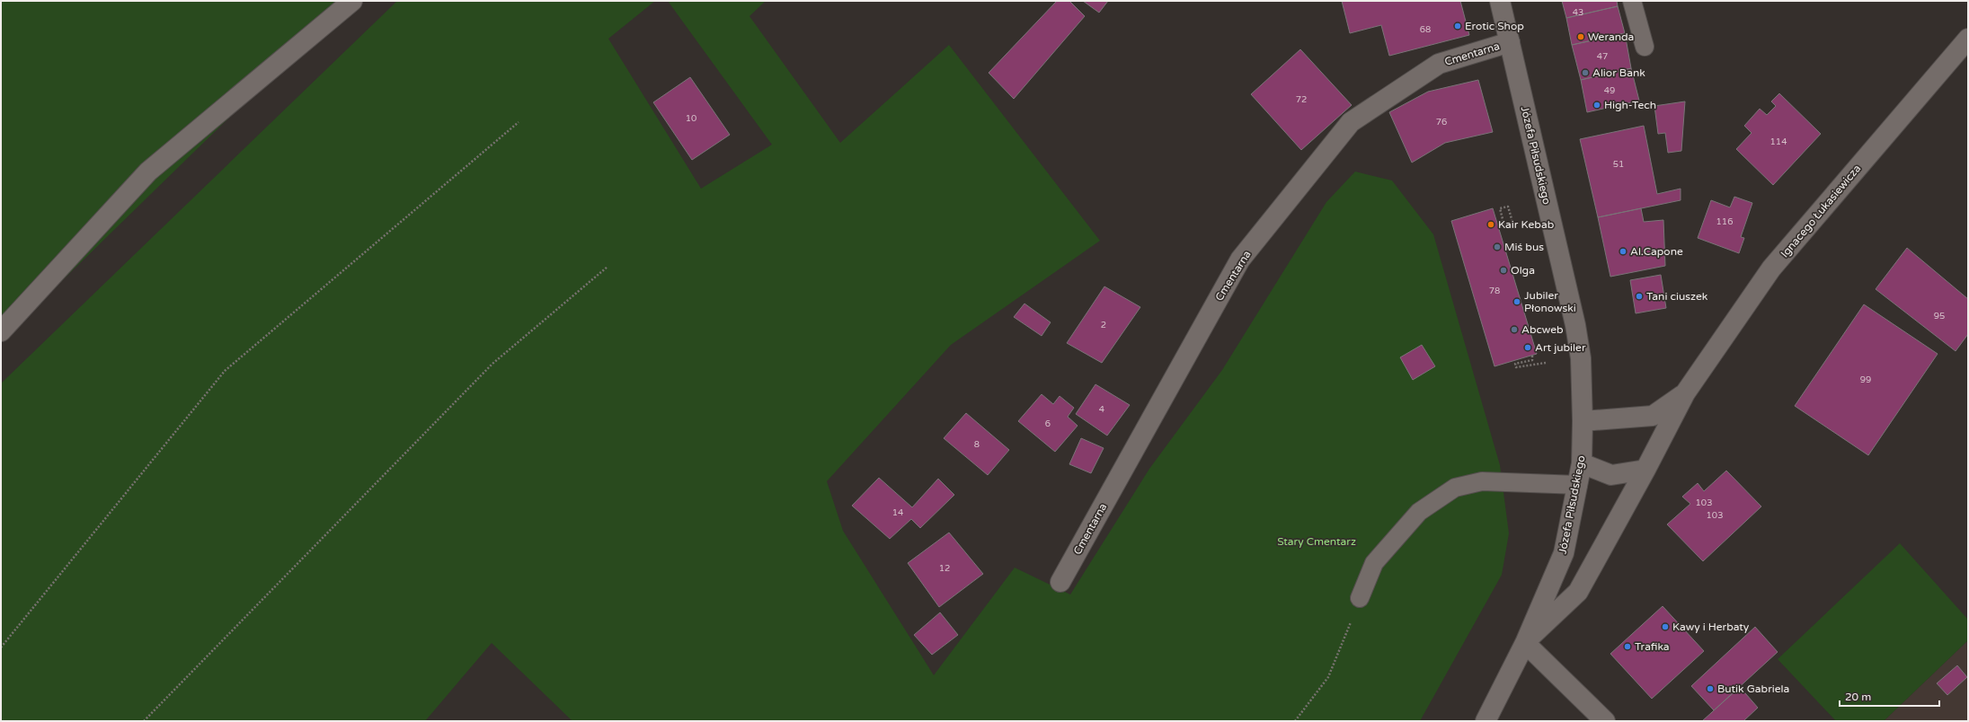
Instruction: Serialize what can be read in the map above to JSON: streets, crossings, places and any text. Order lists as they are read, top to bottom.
{
  "streets": {
    "street": ["Cmentarna", "Józefa Piłsudskiego", "Ignacego Łukasiewicza"]
  },
  "crossings": [
    ["Cmentarna", "Józefa Piłsudskiego"],
    ["Józefa Piłsudskiego", "Ignacego Łukasiewicza"]
  ],
  "parks": ["Stary Cmentarz"],
  "places": [
    "Erotic Shop",
    "Weranda",
    "Alior Bank",
    "High-Tech",
    "Kair Kebab",
    "Miś bus",
    "Al.Capone",
    "Olga",
    "Tani ciuszek",
    "Jubiler Płonowski",
    "Abcweb",
    "Art jubiler",
    "Kawy i Herbaty",
    "Trafika",
    "Butik Gabriela"
  ],
  "house_numbers": [
    "43",
    "68",
    "47",
    "49",
    "72",
    "10",
    "76",
    "114",
    "51",
    "116",
    "78",
    "95",
    "2",
    "99",
    "4",
    "6",
    "8",
    "103",
    "14",
    "103",
    "12"
  ],
  "scale_bar": "20 m"
}
